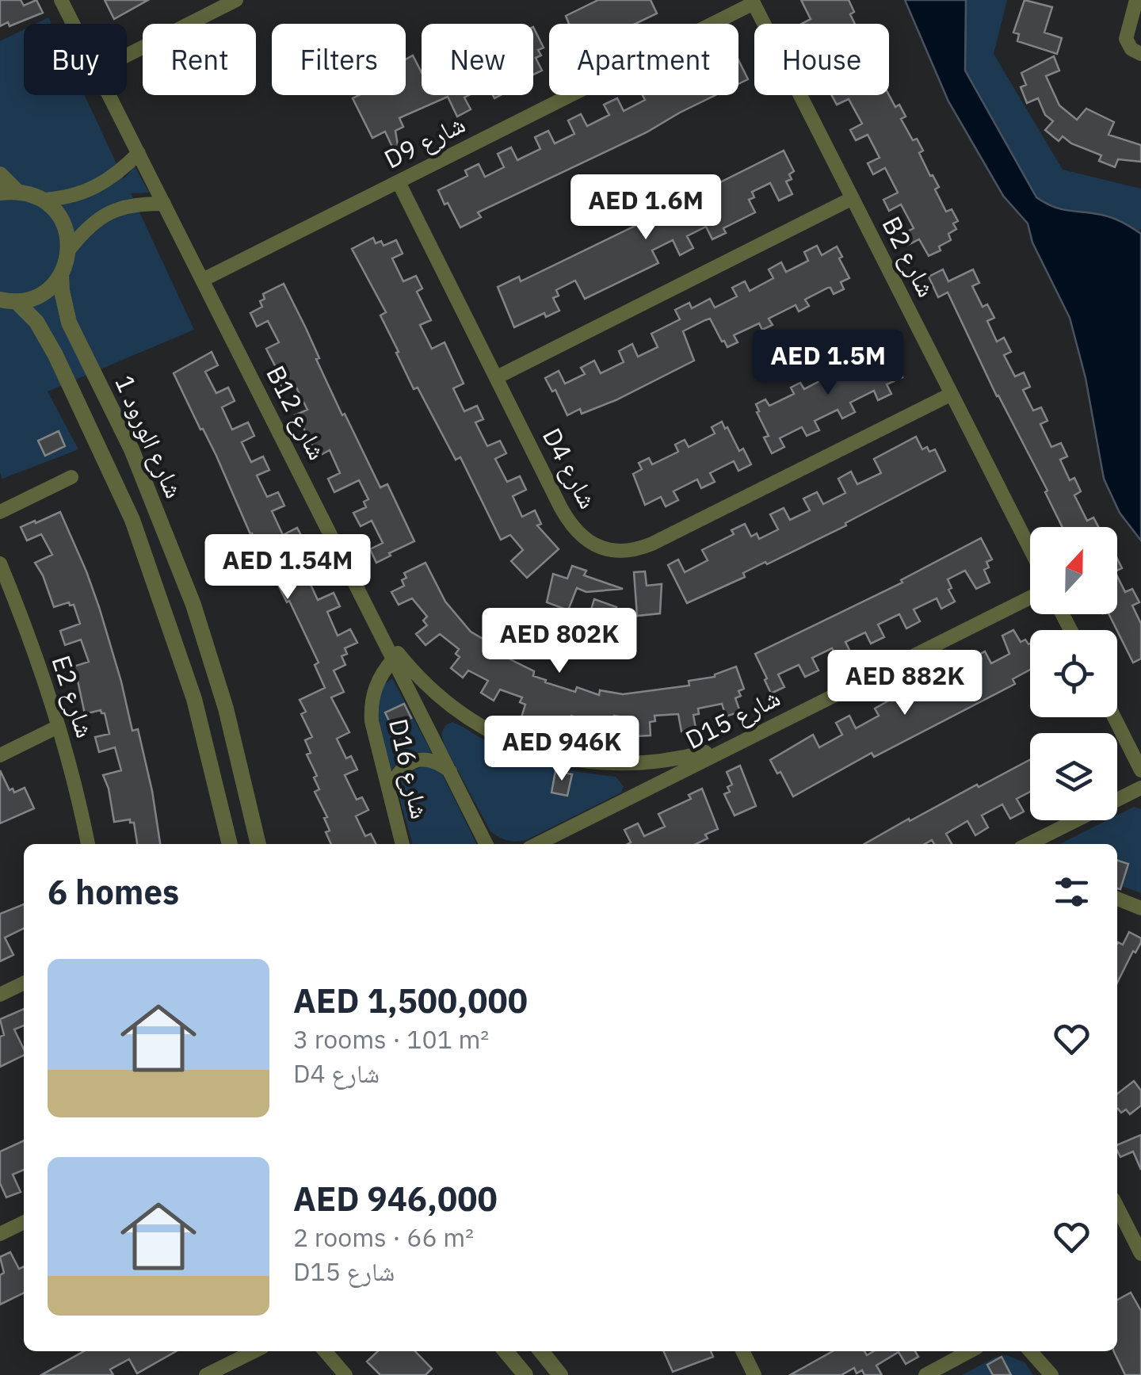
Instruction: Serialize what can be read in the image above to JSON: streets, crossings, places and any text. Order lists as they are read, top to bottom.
{
  "streets": {
    "street": [
      "D9 شارع",
      "B2 شارع",
      "B12 شارع",
      "شارع الورود 1",
      "D4 شارع",
      "E2 شارع",
      "D15 شارع",
      "D16 شارع"
    ]
  },
  "crossings": [
    ["D9 شارع", "B2 شارع"],
    ["D9 شارع", "B12 شارع"],
    ["D9 شارع", "D4 شارع"],
    ["B2 شارع", "D4 شارع"],
    ["B12 شارع", "D16 شارع"]
  ],
  "north": "top",
  "page": {
    "chip": [
      "Buy",
      "Rent",
      "Filters",
      "New",
      "Apartment",
      "House"
    ],
    "price": [
      "AED 1.6M",
      "AED 1.5M",
      "AED 1.54M",
      "AED 802K",
      "AED 882K",
      "AED 946K"
    ],
    "heading": "6 homes",
    "list": [
      {
        "name": "AED 1,500,000",
        "note": "3 rooms · 101 m² · D4 شارع"
      },
      {
        "name": "AED 946,000",
        "note": "2 rooms · 66 m² · D15 شارع"
      }
    ]
  }
}
